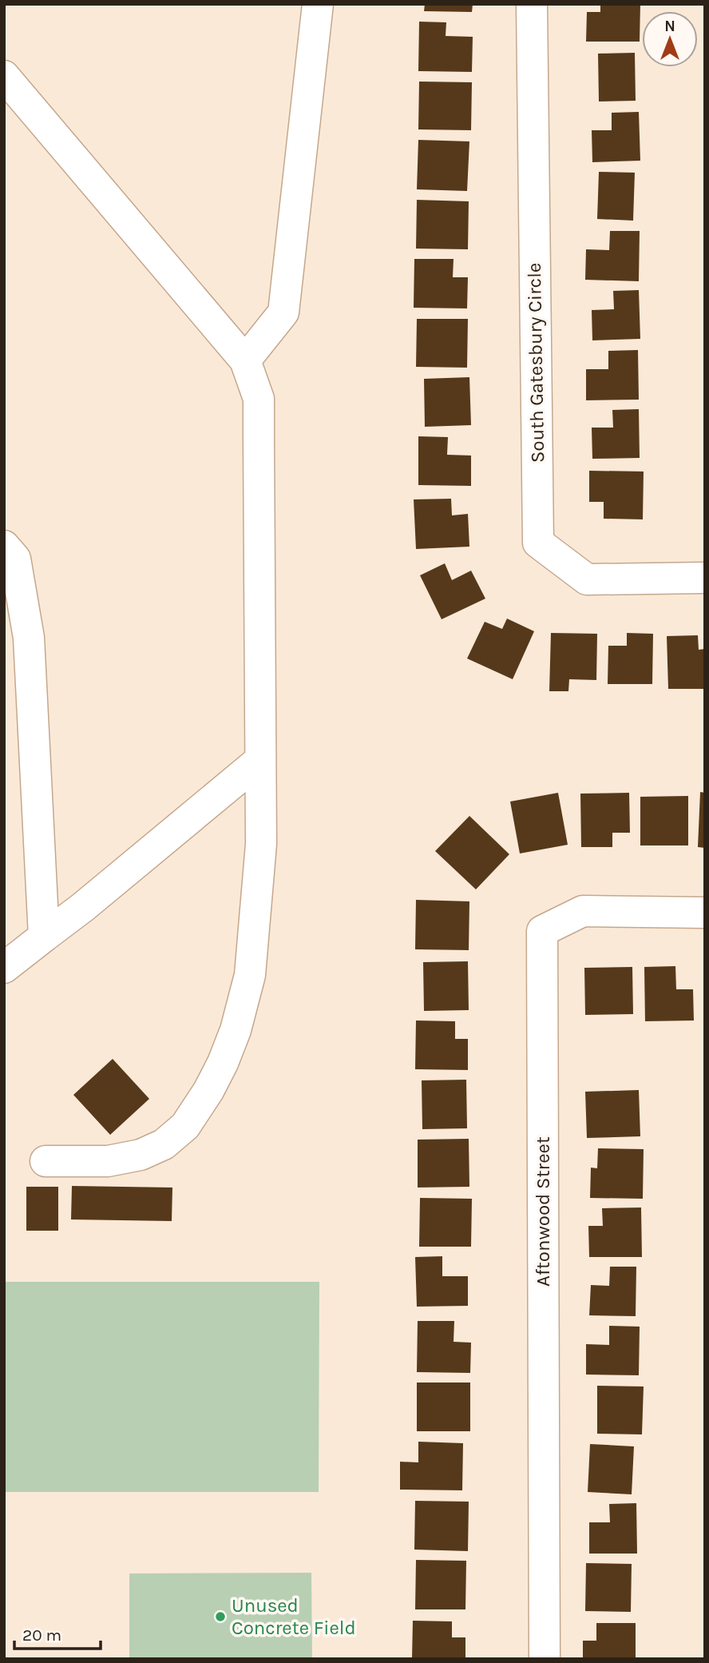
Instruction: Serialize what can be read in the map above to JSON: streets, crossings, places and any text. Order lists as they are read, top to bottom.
{
  "streets": {
    "street": ["South Gatesbury Circle", "Aftonwood Street"]
  },
  "places": ["Unused Concrete Field"],
  "scale_bar": "20 m",
  "north": "top"
}
